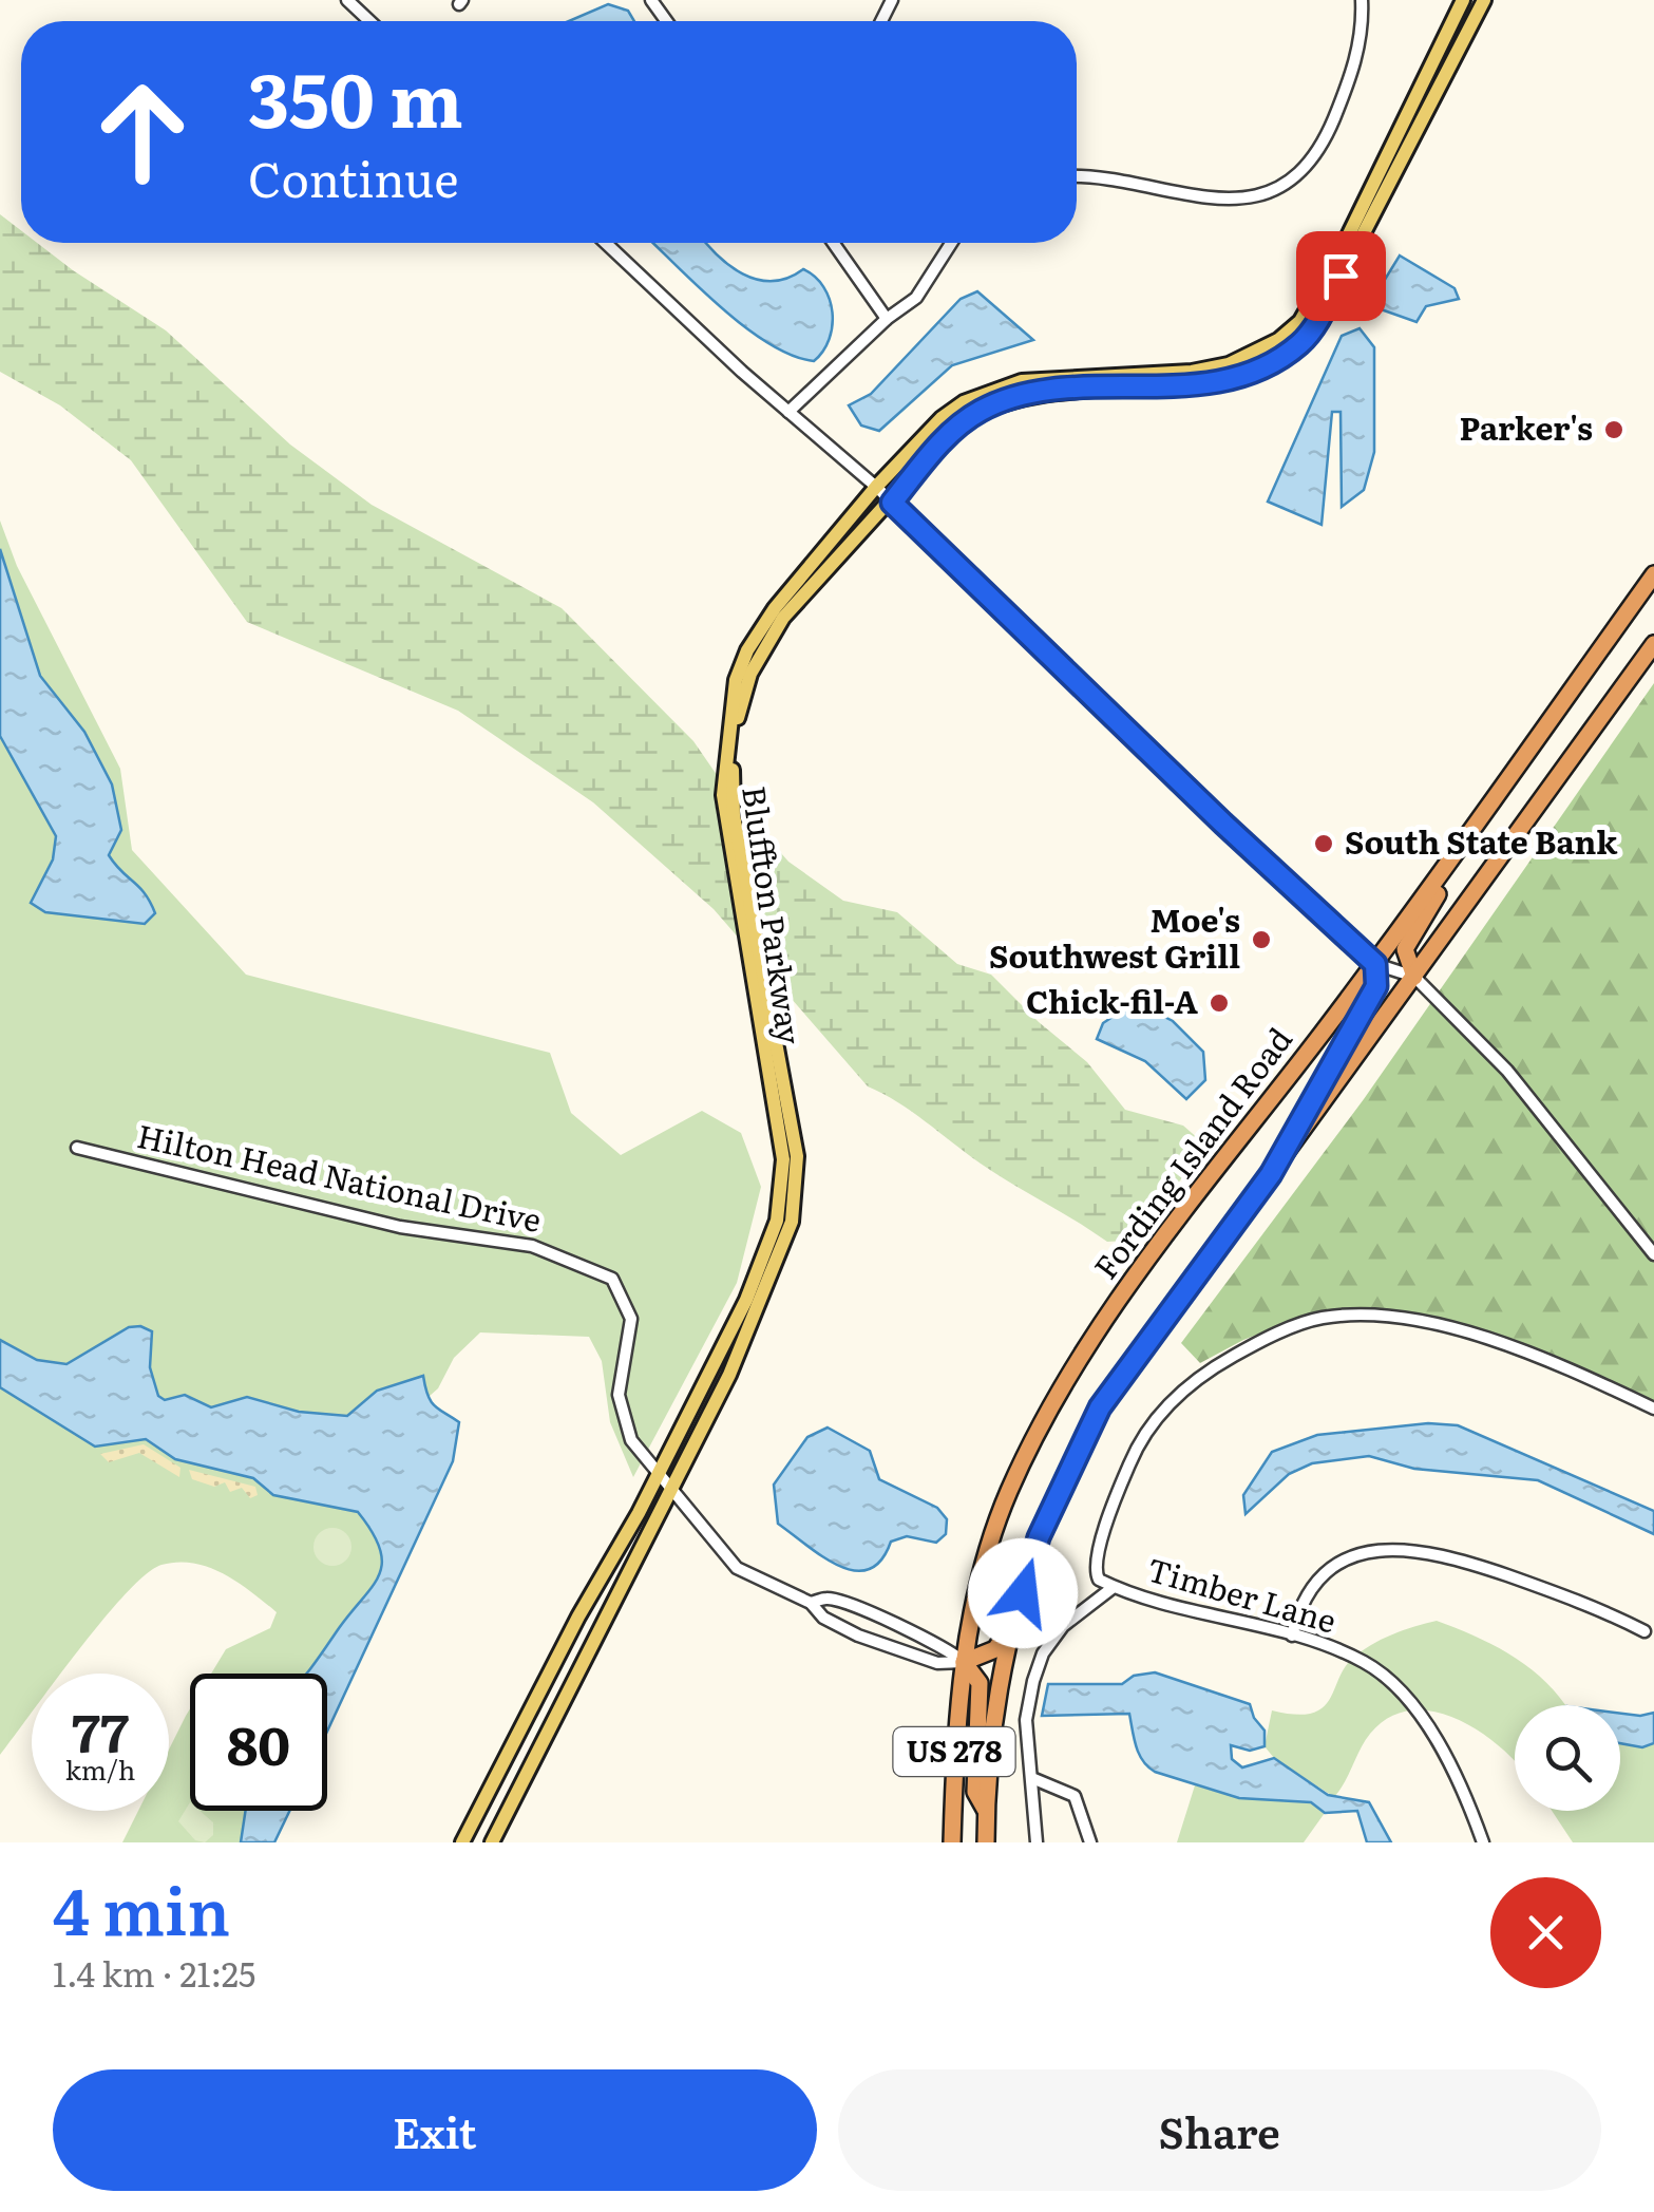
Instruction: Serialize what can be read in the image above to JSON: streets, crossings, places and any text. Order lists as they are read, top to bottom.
{
  "streets": {
    "highway": ["Fording Island Road", "US 278"],
    "main road": ["Bluffton Parkway"],
    "street": ["Hilton Head National Drive", "Timber Lane"]
  },
  "crossings": [
    ["Bluffton Parkway", "Hilton Head National Drive"],
    ["Fording Island Road", "Hilton Head National Drive"]
  ],
  "places": [
    "Parker's",
    "South State Bank",
    "Moe's Southwest Grill",
    "Chick-fil-A"
  ],
  "page": {
    "turn": ["350 m", "Continue"],
    "speed": "77 km/h",
    "limit": "80",
    "heading": ["4 min", "1.4 km · 21:25"],
    "buttons": ["Exit", "Share"]
  }
}
